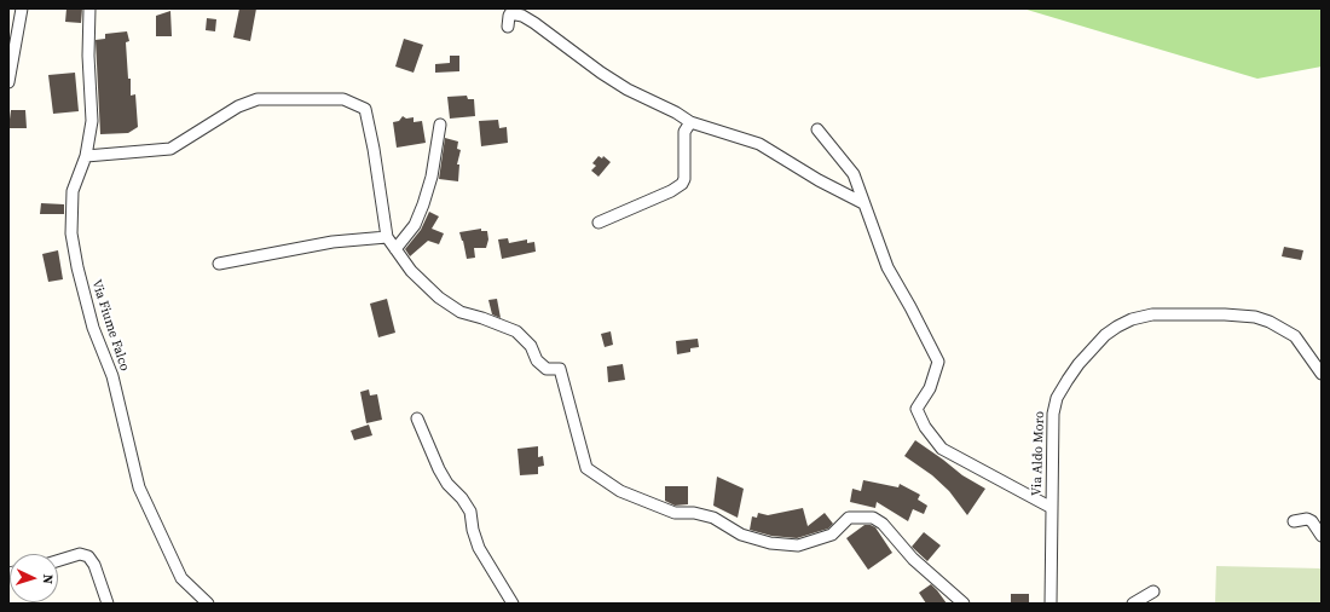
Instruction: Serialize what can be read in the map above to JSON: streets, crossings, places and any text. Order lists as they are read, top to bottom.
{
  "streets": {
    "street": ["Via Fiume Falco", "Via Aldo Moro"]
  },
  "north": "right"
}
